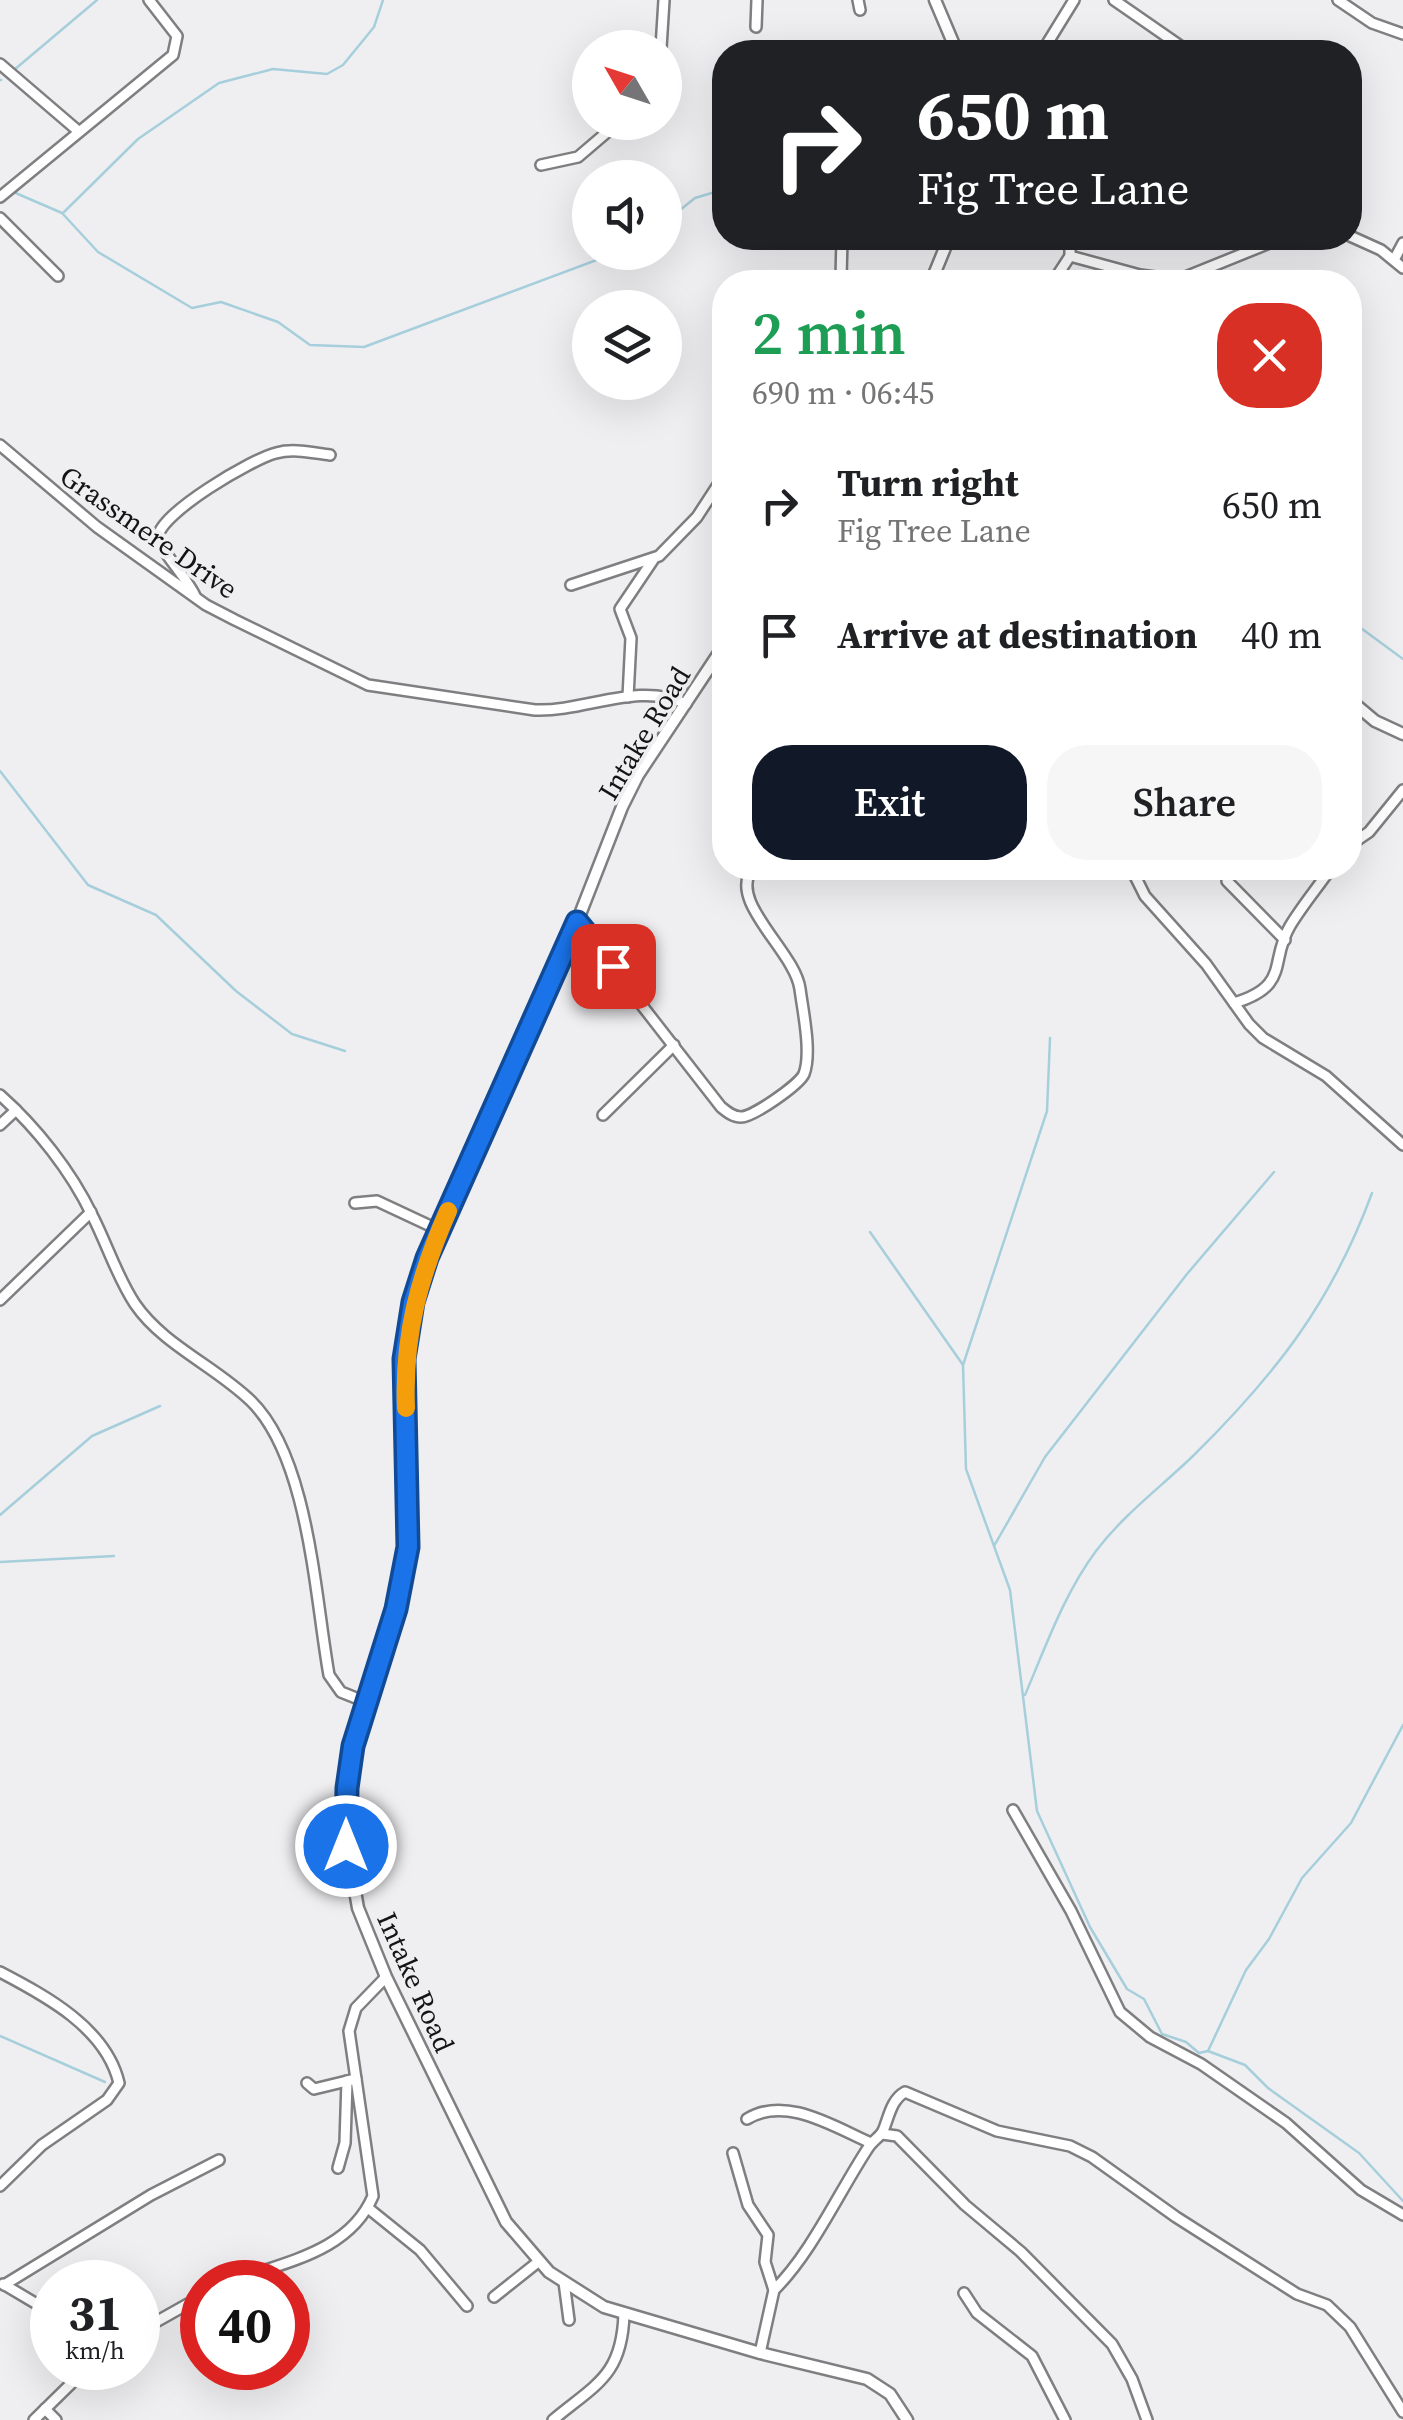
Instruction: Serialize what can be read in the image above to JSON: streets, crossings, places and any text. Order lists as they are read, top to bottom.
{
  "streets": {
    "street": ["Grassmere Drive", "Intake Road"]
  },
  "crossings": [
    ["Grassmere Drive", "Intake Road"]
  ],
  "north": "top left",
  "page": {
    "turn": ["650 m", "Fig Tree Lane"],
    "heading": ["2 min", "690 m · 06:45"],
    "list": [
      {
        "name": "Turn right",
        "note": "Fig Tree Lane",
        "value": "650 m"
      },
      {
        "name": "Arrive at destination",
        "value": "40 m"
      }
    ],
    "buttons": ["Exit", "Share"],
    "speed": "31 km/h",
    "limit": "40"
  }
}
